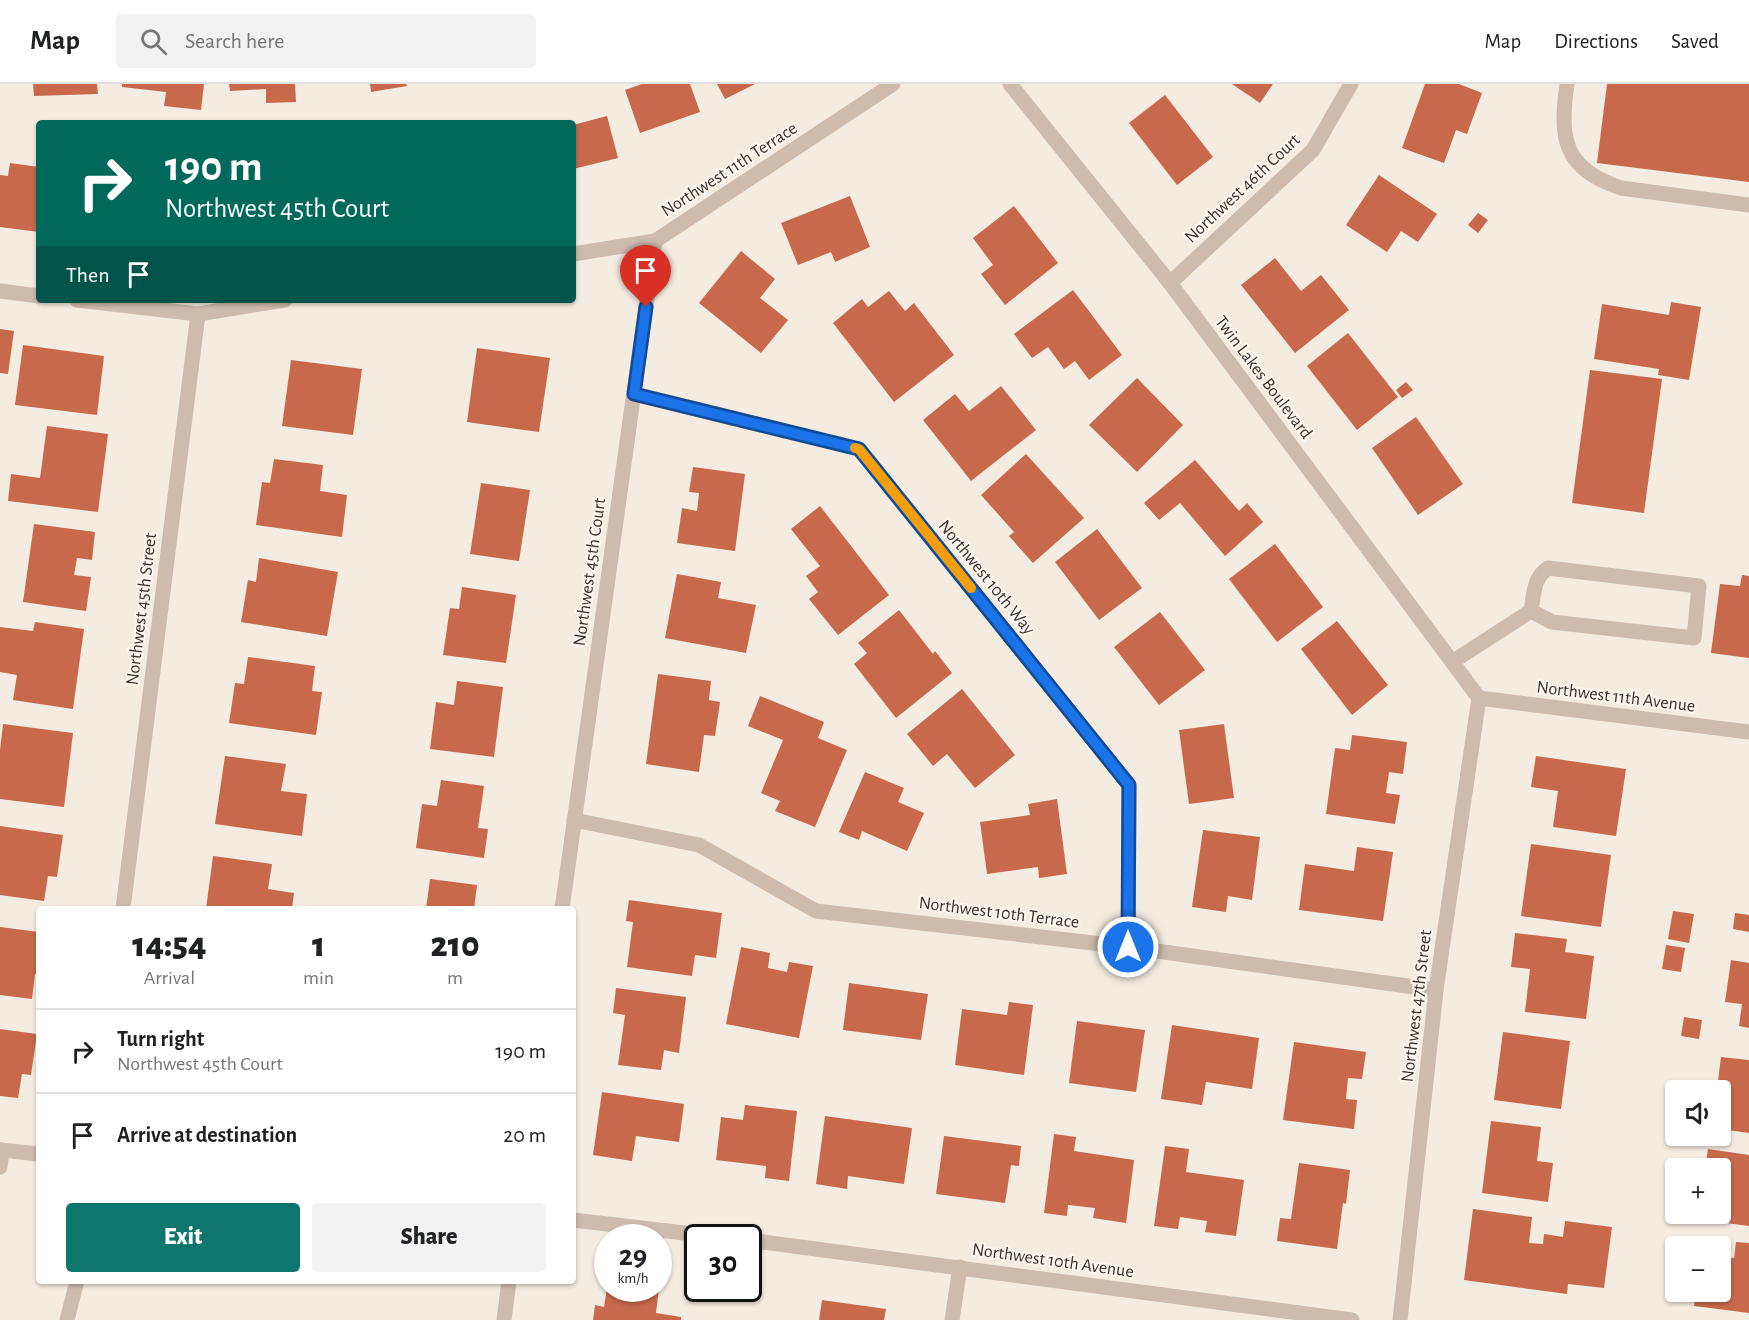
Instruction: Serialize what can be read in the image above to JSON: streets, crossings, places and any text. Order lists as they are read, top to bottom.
{
  "streets": {
    "street": [
      "Northwest 11th Terrace",
      "Northwest 46th Court",
      "Twin Lakes Boulevard",
      "Northwest 45th Court",
      "Northwest 10th Way",
      "Northwest 45th Street",
      "Northwest 11th Avenue",
      "Northwest 10th Terrace",
      "Northwest 47th Street",
      "Northwest 10th Avenue"
    ]
  },
  "crossings": [
    ["Northwest 11th Terrace", "Northwest 45th Court"],
    ["Northwest 46th Court", "Twin Lakes Boulevard"],
    ["Twin Lakes Boulevard", "Northwest 11th Avenue"],
    ["Twin Lakes Boulevard", "Northwest 47th Street"],
    ["Northwest 45th Court", "Northwest 10th Way"],
    ["Northwest 45th Court", "Northwest 10th Terrace"],
    ["Northwest 10th Way", "Northwest 10th Terrace"],
    ["Northwest 11th Avenue", "Northwest 47th Street"],
    ["Northwest 10th Terrace", "Northwest 47th Street"]
  ],
  "page": {
    "header": "Map",
    "search": "Search here",
    "nav": ["Map", "Directions", "Saved"],
    "turn": ["190 m", "Northwest 45th Court"],
    "then": "Then",
    "eta": [
      "14:54",
      "Arrival",
      "1",
      "min",
      "210",
      "m"
    ],
    "list": [
      {
        "name": "Turn right",
        "note": "Northwest 45th Court",
        "value": "190 m"
      },
      {
        "name": "Arrive at destination",
        "value": "20 m"
      }
    ],
    "map_buttons": ["+", "−"],
    "buttons": ["Exit", "Share"],
    "speed": "29 km/h",
    "limit": "30"
  }
}
